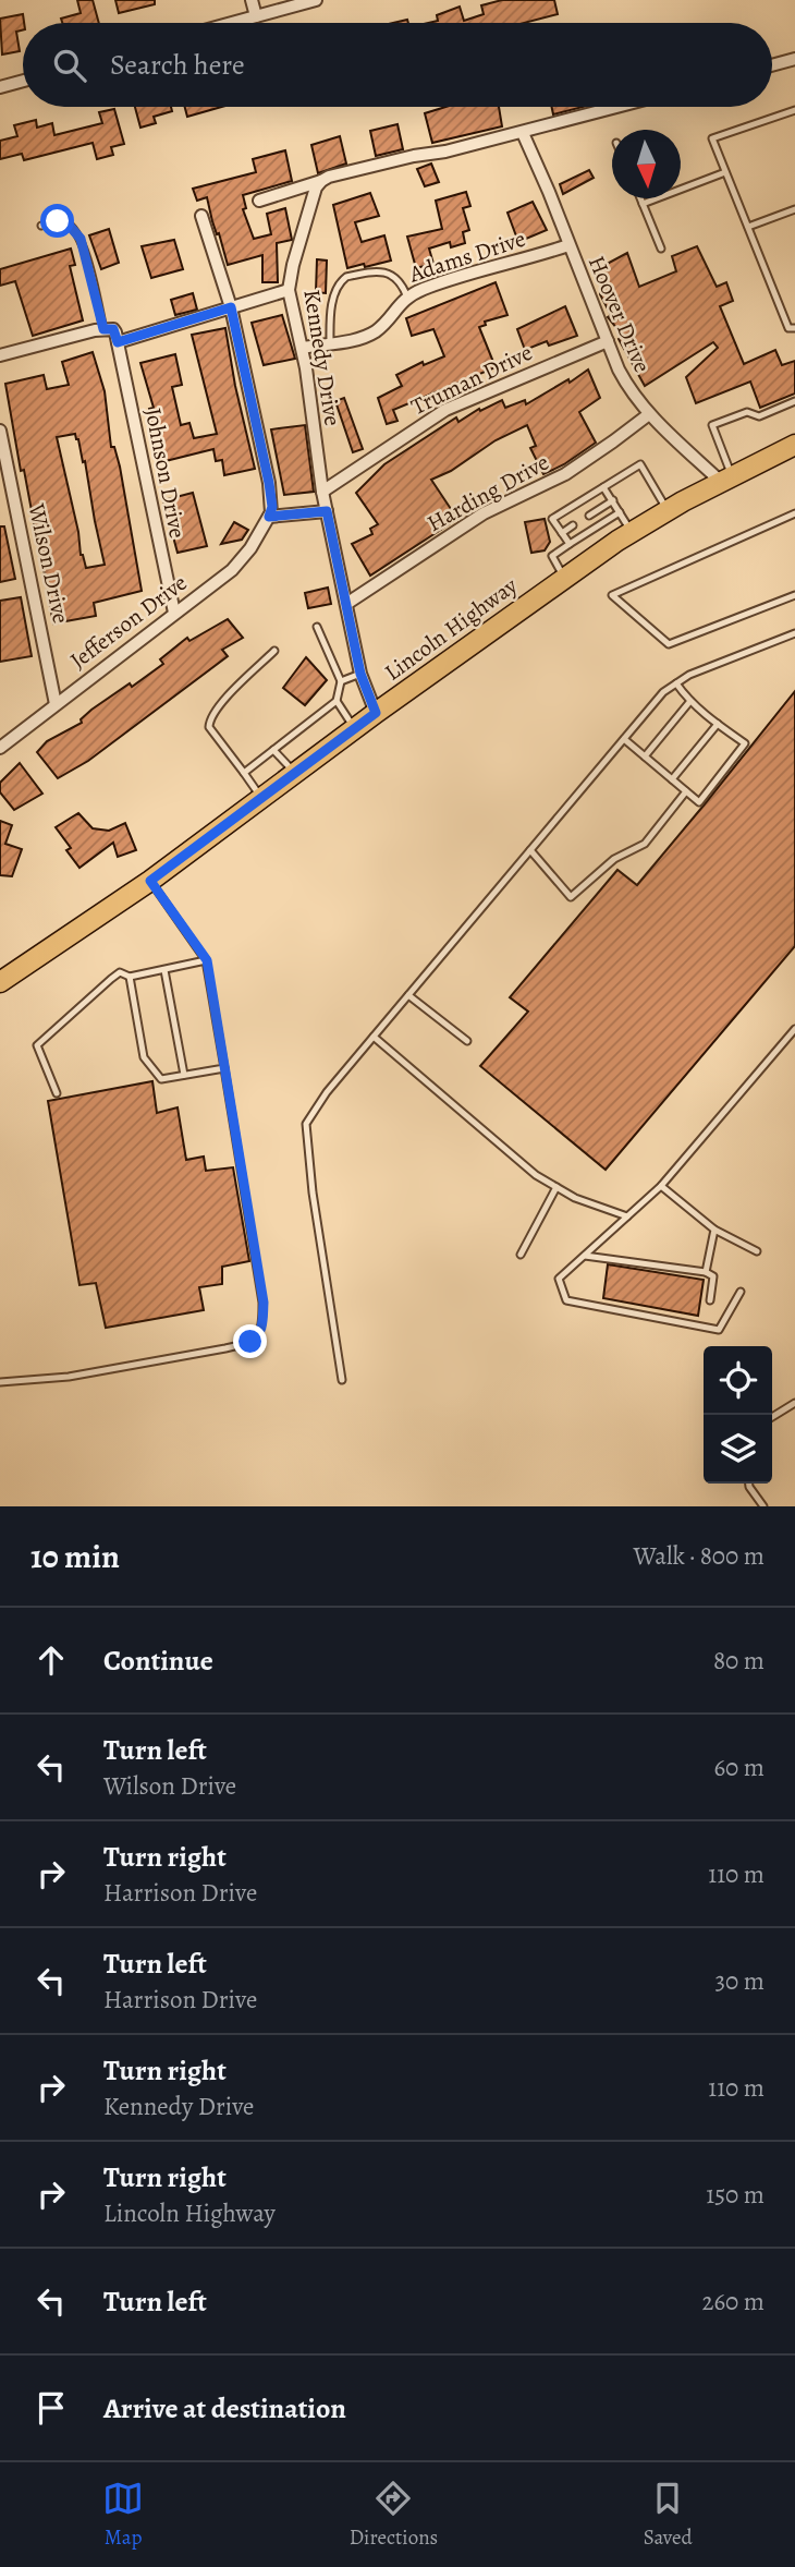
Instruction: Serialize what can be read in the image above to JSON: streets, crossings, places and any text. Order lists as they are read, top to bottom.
{
  "streets": {
    "main road": ["Lincoln Highway"],
    "street": [
      "Adams Drive",
      "Hoover Drive",
      "Kennedy Drive",
      "Truman Drive",
      "Johnson Drive",
      "Harding Drive",
      "Wilson Drive",
      "Jefferson Drive"
    ]
  },
  "crossings": [
    ["Adams Drive", "Hoover Drive"],
    ["Adams Drive", "Kennedy Drive"],
    ["Hoover Drive", "Truman Drive"],
    ["Hoover Drive", "Harding Drive"],
    ["Hoover Drive", "Lincoln Highway"],
    ["Kennedy Drive", "Truman Drive"],
    ["Kennedy Drive", "Harding Drive"],
    ["Kennedy Drive", "Lincoln Highway"],
    ["Johnson Drive", "Jefferson Drive"],
    ["Wilson Drive", "Jefferson Drive"]
  ],
  "north": "bottom",
  "page": {
    "search": "Search here",
    "heading": ["10 min", "Walk · 800 m"],
    "list": [
      ["Continue", "80 m"],
      ["Turn left", "Wilson Drive", "60 m"],
      ["Turn right", "Harrison Drive", "110 m"],
      ["Turn left", "Harrison Drive", "30 m"],
      ["Turn right", "Kennedy Drive", "110 m"],
      ["Turn right", "Lincoln Highway", "150 m"],
      ["Turn left", "260 m"],
      "Arrive at destination"
    ],
    "nav": ["Map", "Directions", "Saved"]
  }
}
